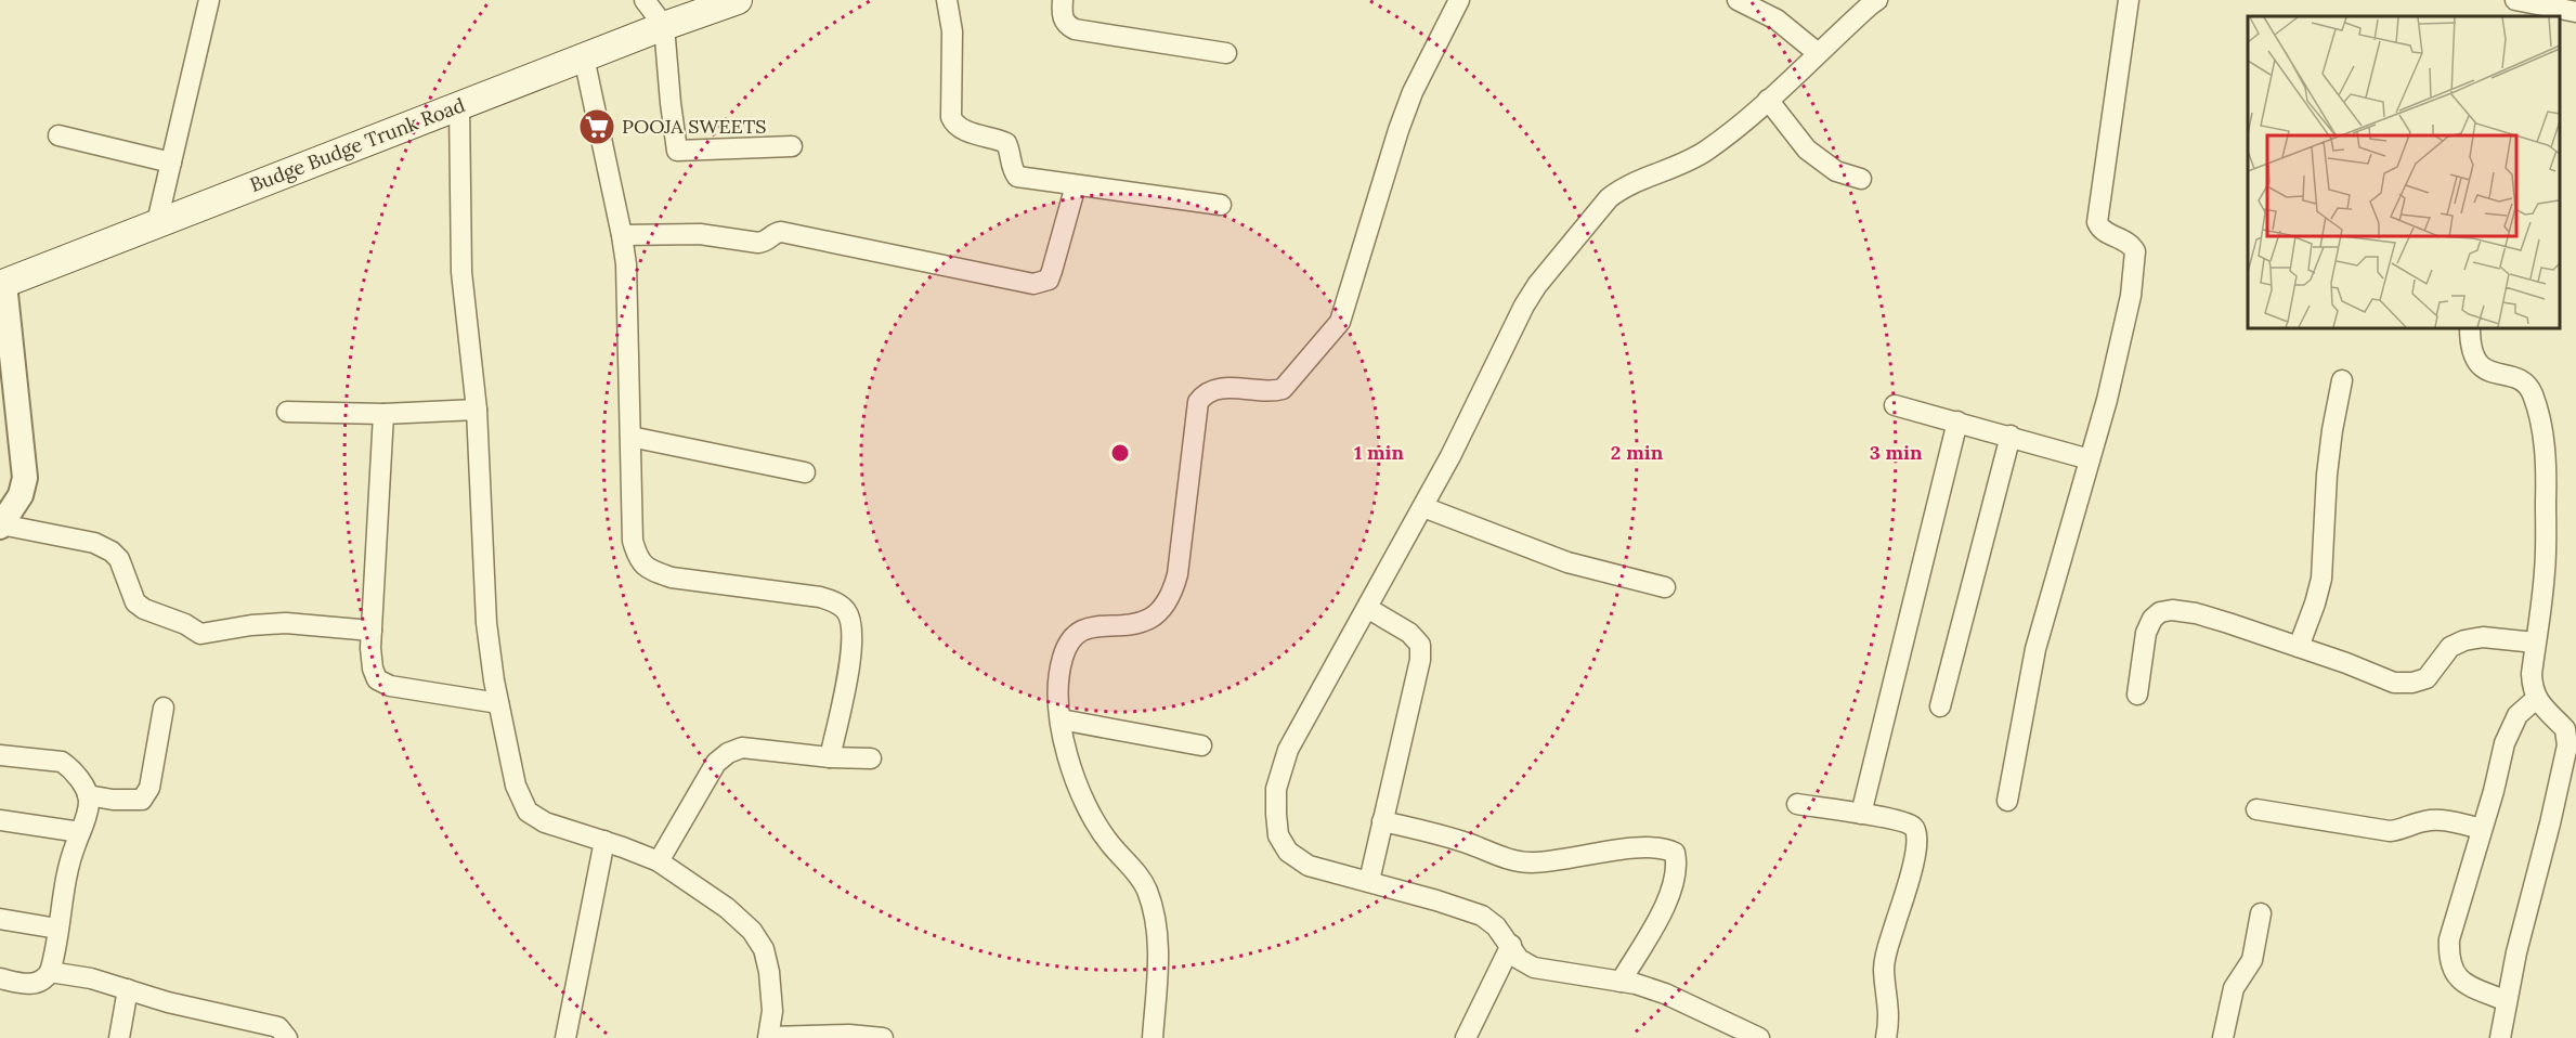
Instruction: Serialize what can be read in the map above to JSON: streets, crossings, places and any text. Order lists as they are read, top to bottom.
{
  "streets": {
    "main road": ["Budge Budge Trunk Road"]
  },
  "places": {
    "supermarket": ["POOJA SWEETS"]
  },
  "rings": ["1 min", "2 min", "3 min"]
}
